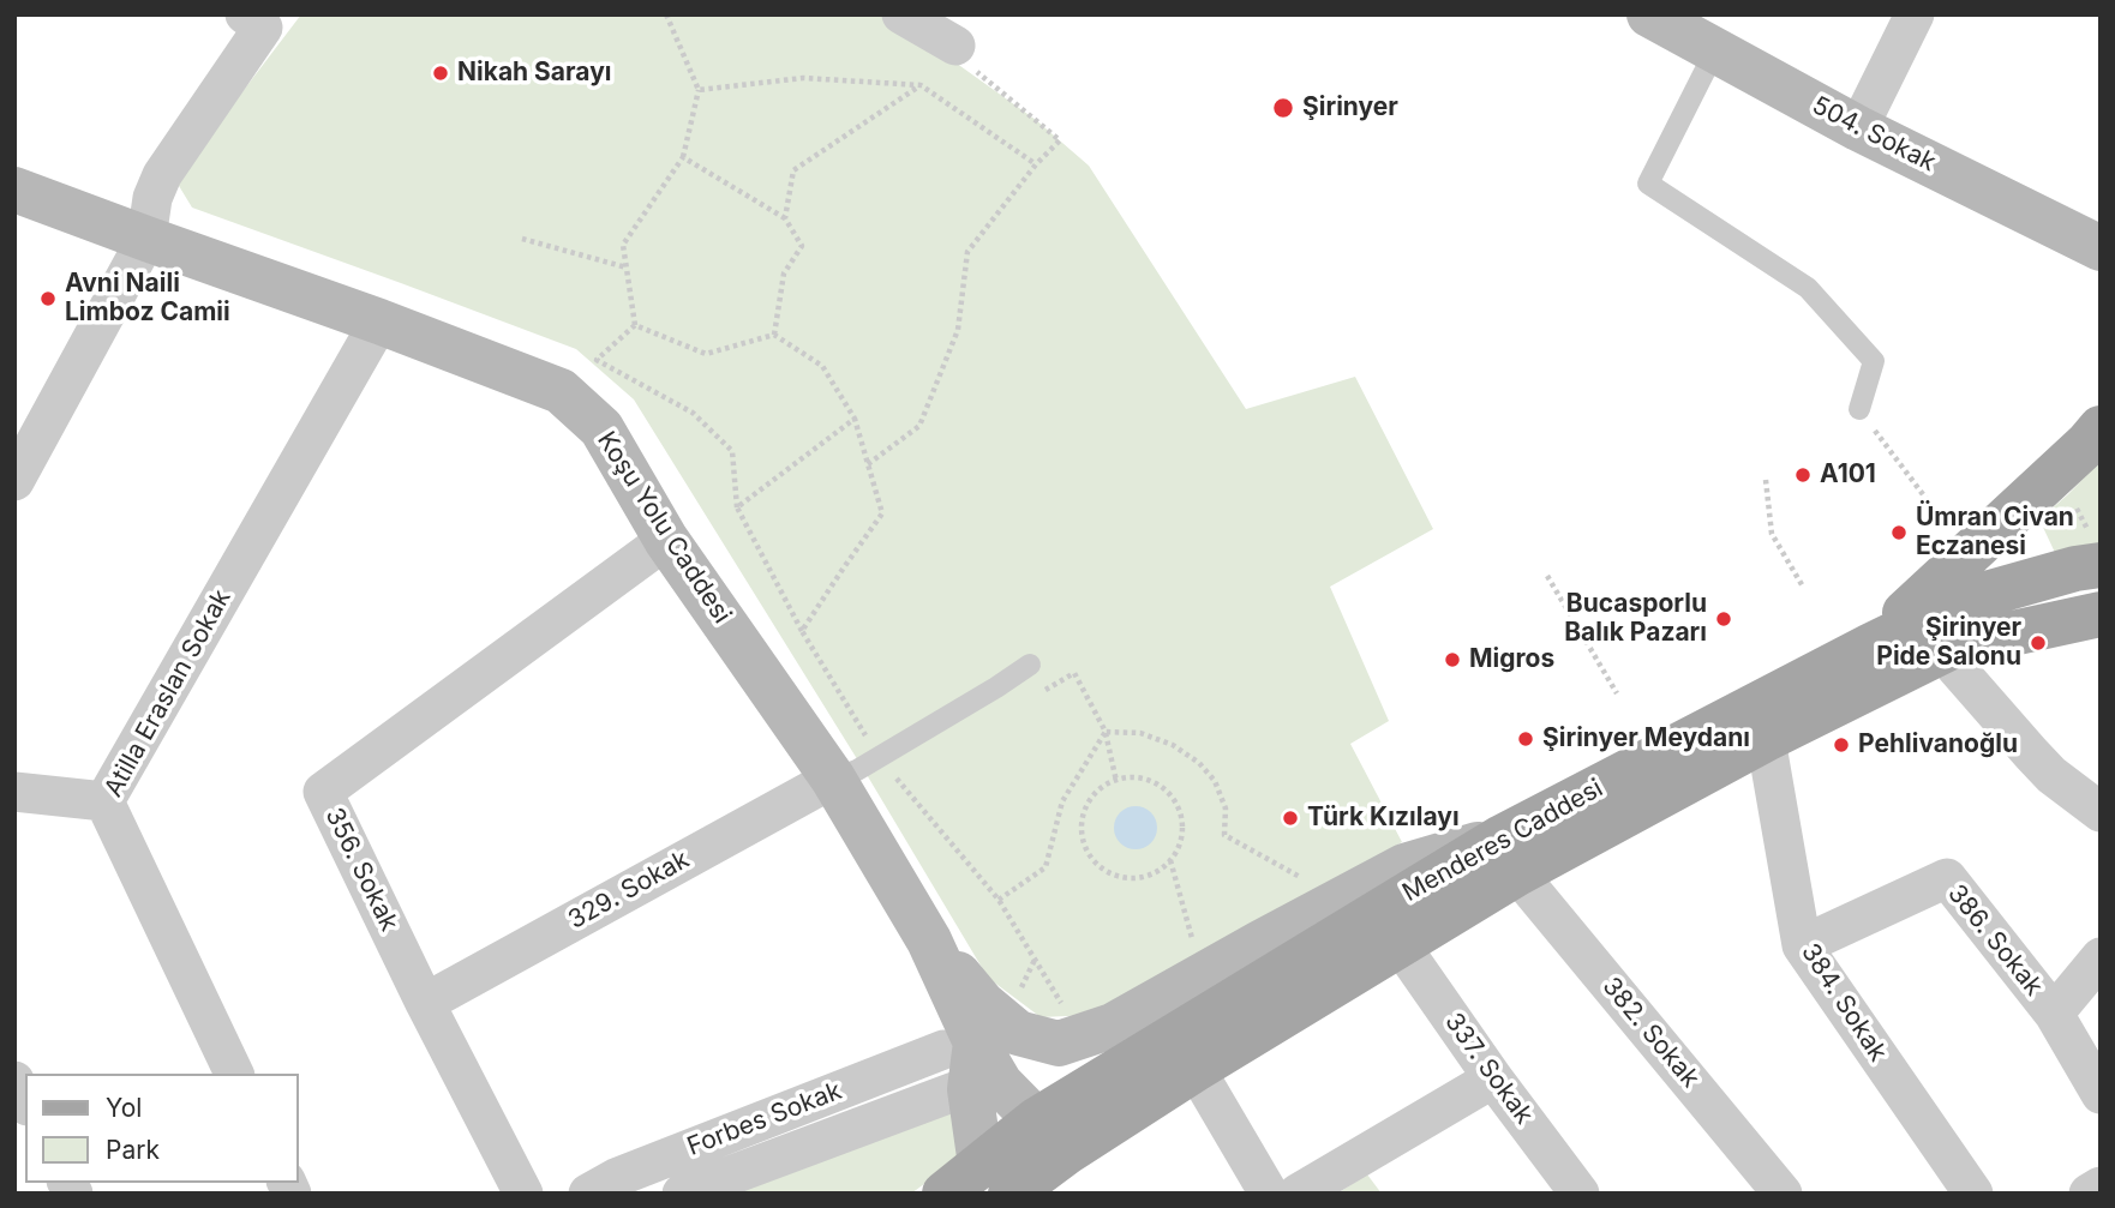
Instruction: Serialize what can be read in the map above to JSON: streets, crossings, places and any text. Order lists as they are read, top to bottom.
{
  "streets": {
    "main road": ["504. Sokak", "Koşu Yolu Caddesi", "Menderes Caddesi"],
    "street": [
      "Atilla Eraslan Sokak",
      "356. Sokak",
      "329. Sokak",
      "386. Sokak",
      "384. Sokak",
      "382. Sokak",
      "337. Sokak",
      "Forbes Sokak"
    ]
  },
  "crossings": [
    ["Koşu Yolu Caddesi", "Atilla Eraslan Sokak"],
    ["Koşu Yolu Caddesi", "Menderes Caddesi"],
    ["Koşu Yolu Caddesi", "356. Sokak"],
    ["Koşu Yolu Caddesi", "329. Sokak"],
    ["Koşu Yolu Caddesi", "Forbes Sokak"],
    ["Menderes Caddesi", "384. Sokak"],
    ["Menderes Caddesi", "382. Sokak"],
    ["Menderes Caddesi", "337. Sokak"],
    ["356. Sokak", "329. Sokak"],
    ["386. Sokak", "384. Sokak"]
  ],
  "places": [
    "Nikah Sarayı",
    "Şirinyer",
    "Avni Naili Limboz Camii",
    "A101",
    "Ümran Civan Eczanesi",
    "Bucasporlu Balık Pazarı",
    "Şirinyer Pide Salonu",
    "Migros",
    "Şirinyer Meydanı",
    "Pehlivanoğlu",
    "Türk Kızılayı"
  ],
  "legend": ["Yol", "Park"]
}
